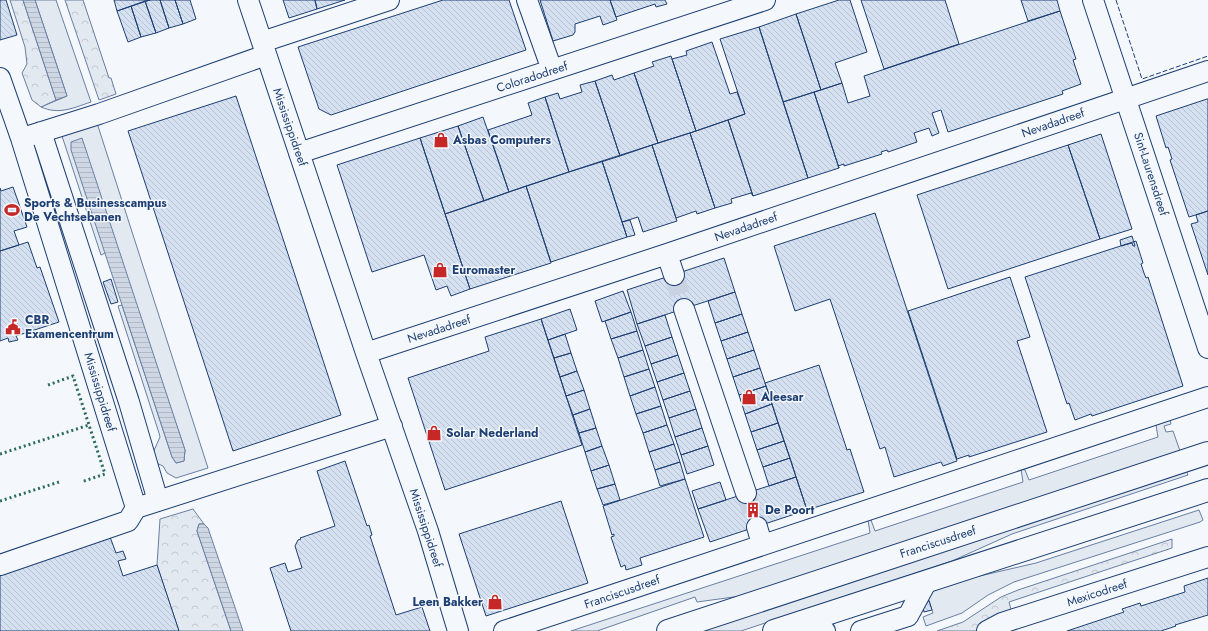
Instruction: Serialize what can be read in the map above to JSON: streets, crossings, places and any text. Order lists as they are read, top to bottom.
{
  "streets": {
    "main road": ["Franciscusdreef"],
    "street": [
      "Coloradodreef",
      "Nevadadreef",
      "Mississippidreef",
      "Sint-Laurensdreef",
      "Mexicodreef"
    ]
  },
  "crossings": [
    ["Coloradodreef", "Mississippidreef"],
    ["Nevadadreef", "Mississippidreef"],
    ["Nevadadreef", "Sint-Laurensdreef"]
  ],
  "places": {
    "shop": [
      "Asbas Computers",
      "Euromaster",
      "Aleesar",
      "Solar Nederland",
      "Leen Bakker"
    ],
    "sports": ["Sports & Businesscampus De Vechtsebanen"],
    "public building": ["CBR Examencentrum"],
    "building": ["De Poort"]
  }
}
